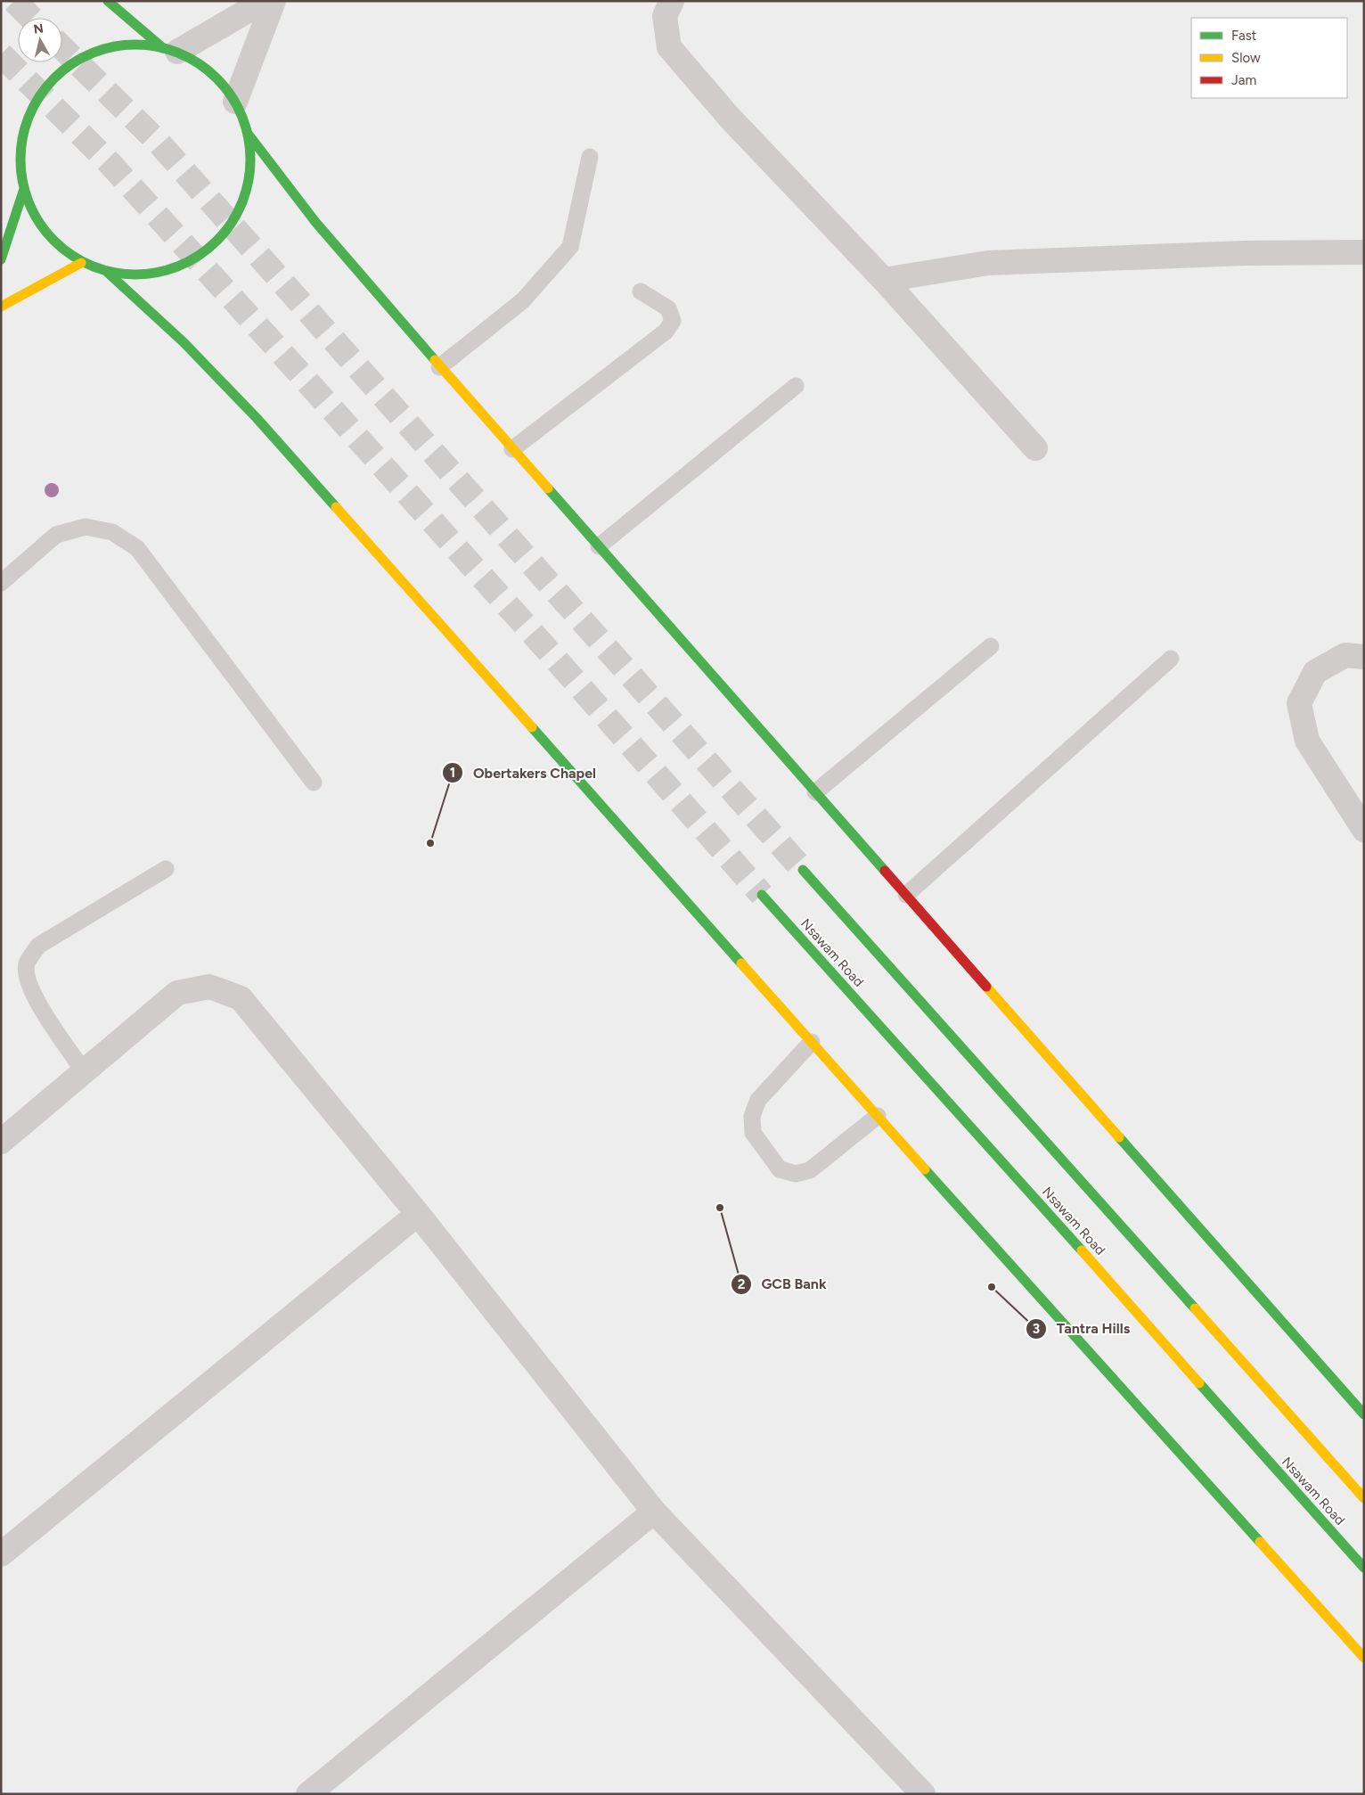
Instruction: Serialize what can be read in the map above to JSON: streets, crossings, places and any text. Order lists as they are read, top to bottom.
{
  "streets": {
    "main road": ["Nsawam Road"]
  },
  "places": ["Obertakers Chapel", "GCB Bank", "Tantra Hills"],
  "legend": ["Fast", "Slow", "Jam"],
  "north": "top"
}
